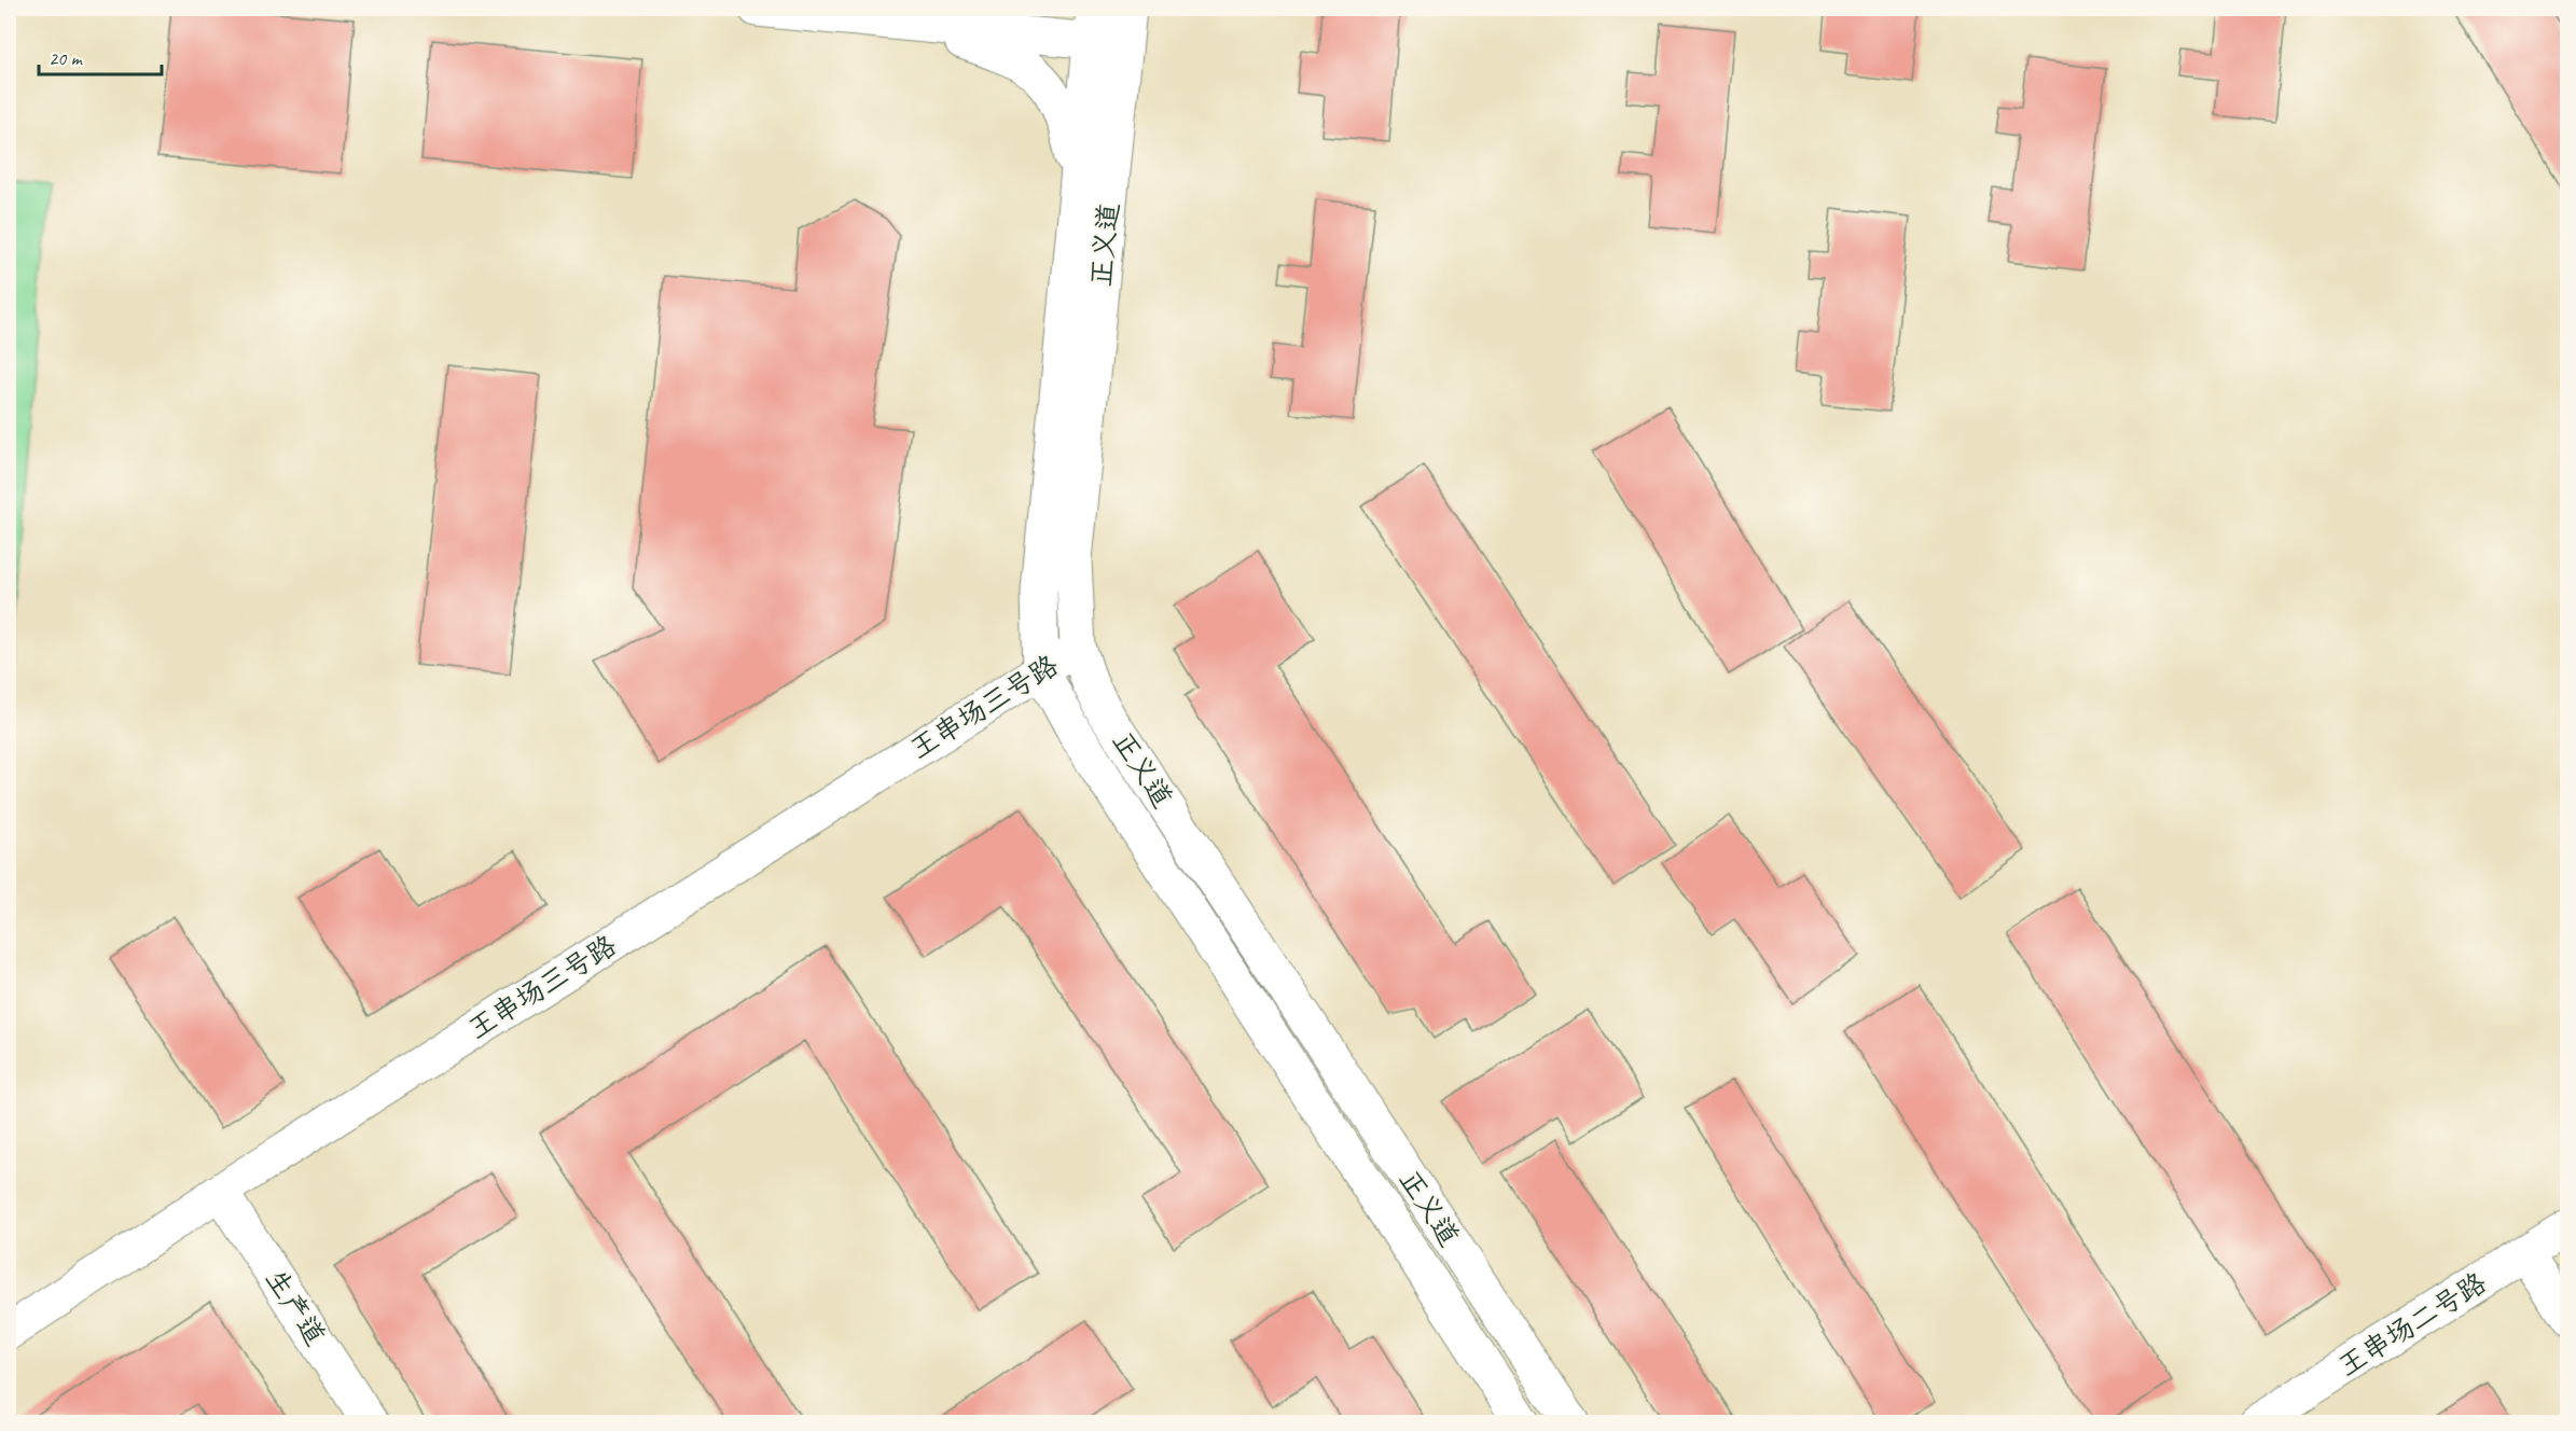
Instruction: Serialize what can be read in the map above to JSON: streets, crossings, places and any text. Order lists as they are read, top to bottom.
{
  "streets": {
    "street": [
      "正义道",
      "王串场三号路",
      "生产道",
      "王串场二号路"
    ]
  },
  "crossings": [
    ["正义道", "王串场三号路"],
    ["王串场三号路", "生产道"]
  ],
  "scale_bar": "20 m"
}
